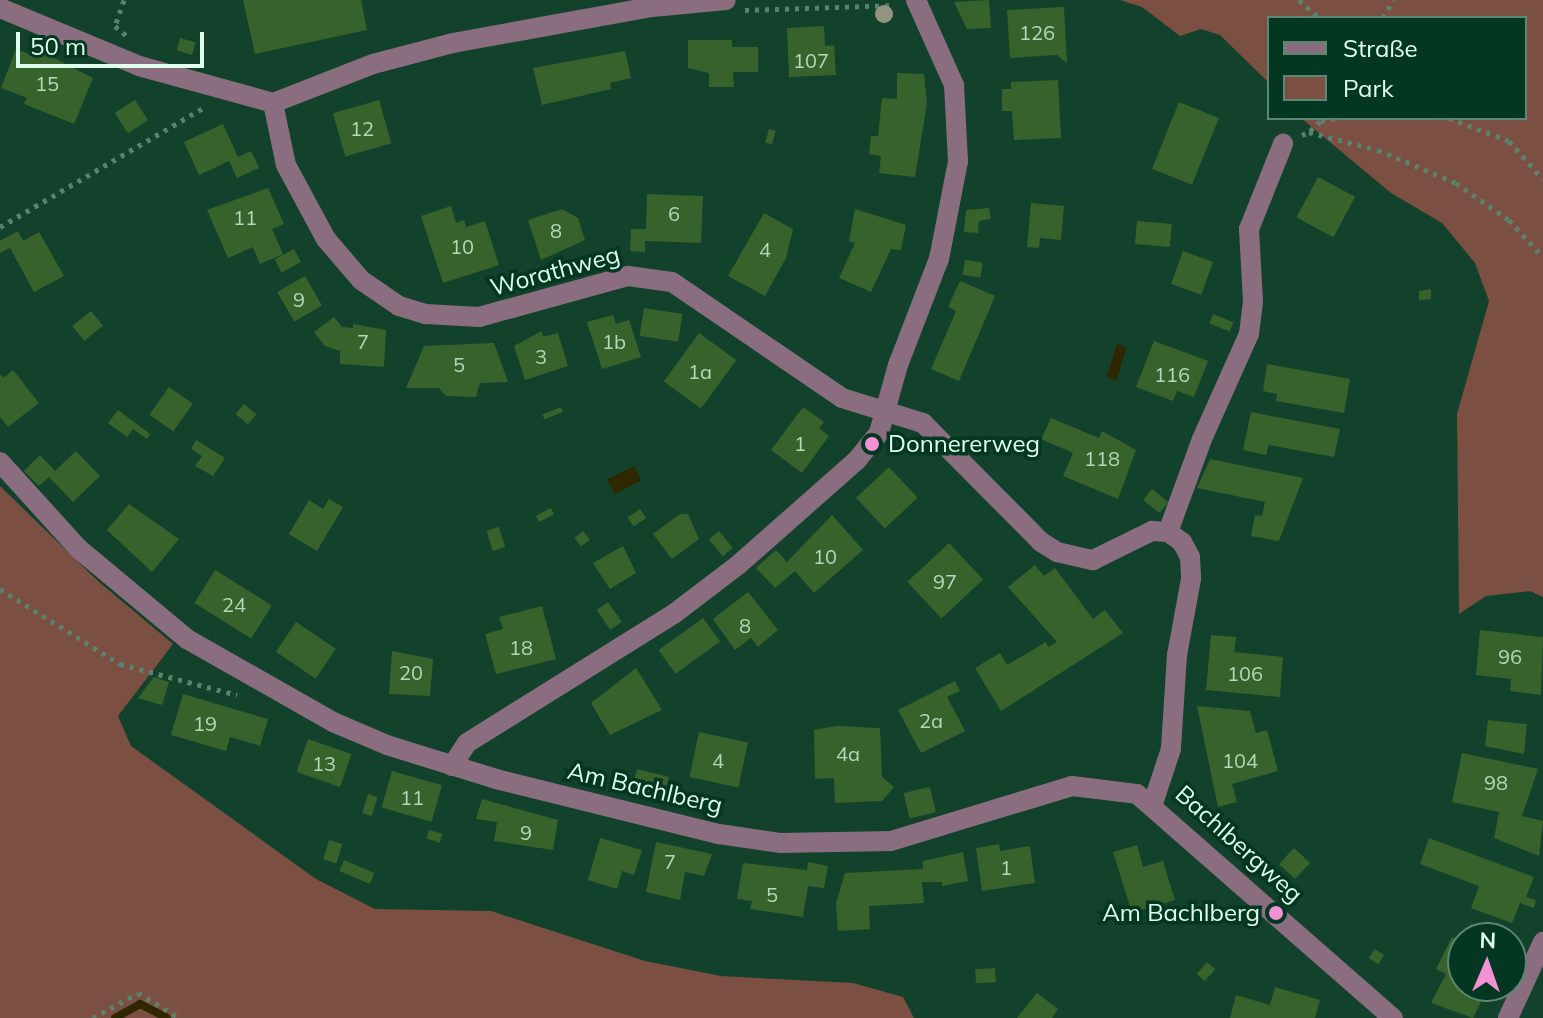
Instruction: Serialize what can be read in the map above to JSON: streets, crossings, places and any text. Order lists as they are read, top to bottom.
{
  "streets": {
    "street": ["Worathweg", "Am Bachlberg", "Bachlbergweg"]
  },
  "crossings": [
    ["Am Bachlberg", "Bachlbergweg"]
  ],
  "places": ["Donnererweg", "Am Bachlberg"],
  "house_numbers": [
    "126",
    "107",
    "15",
    "12",
    "6",
    "11",
    "8",
    "10",
    "4",
    "9",
    "7",
    "1b",
    "3",
    "5",
    "1a",
    "116",
    "1",
    "118",
    "10",
    "97",
    "24",
    "8",
    "18",
    "96",
    "20",
    "106",
    "2a",
    "19",
    "4a",
    "4",
    "104",
    "13",
    "98",
    "11",
    "9",
    "7",
    "1",
    "5"
  ],
  "legend": ["Straße", "Park"],
  "scale_bar": "50 m",
  "north": "top"
}
